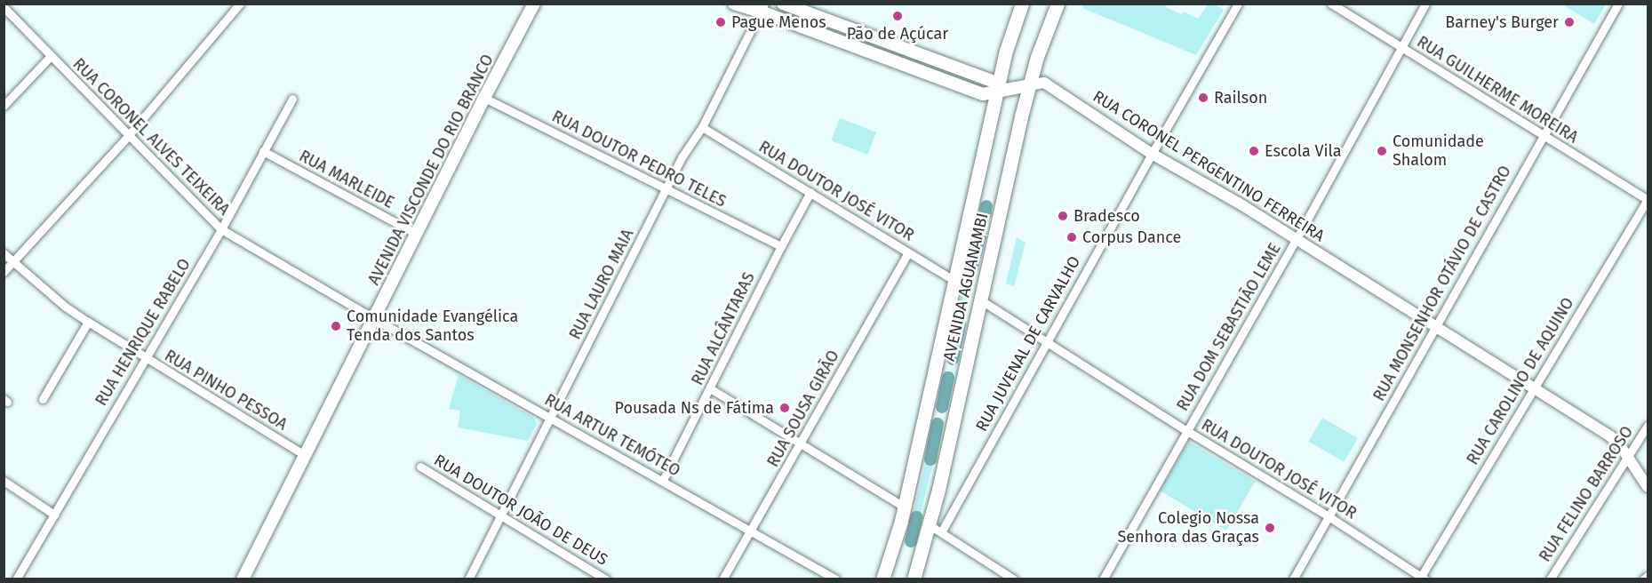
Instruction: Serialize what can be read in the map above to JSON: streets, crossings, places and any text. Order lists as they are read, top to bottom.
{
  "streets": {
    "main road": ["RUA CORONEL PERGENTINO FERREIRA", "AVENIDA VISCONDE DO RIO BRANCO", "AVENIDA AGUANAMBI"],
    "street": [
      "RUA GUILHERME MOREIRA",
      "RUA CORONEL ALVES TEIXEIRA",
      "RUA DOUTOR PEDRO TELES",
      "RUA MARLEIDE",
      "RUA DOUTOR JOSÉ VITOR",
      "RUA MONSENHOR OTÁVIO DE CASTRO",
      "RUA LAURO MAIA",
      "RUA DOM SEBASTIÃO LEME",
      "RUA ALCÂNTARAS",
      "RUA HENRIQUE RABELO",
      "RUA JUVENAL DE CARVALHO",
      "RUA CAROLINO DE AQUINO",
      "RUA PINHO PESSOA",
      "RUA SOUSA GIRÃO",
      "RUA ARTUR TEMÓTEO",
      "RUA FELINO BARROSO",
      "RUA DOUTOR JOÃO DE DEUS"
    ]
  },
  "crossings": [
    ["RUA GUILHERME MOREIRA", "RUA MONSENHOR OTÁVIO DE CASTRO"],
    ["RUA GUILHERME MOREIRA", "RUA DOM SEBASTIÃO LEME"],
    ["RUA GUILHERME MOREIRA", "RUA CAROLINO DE AQUINO"],
    ["RUA CORONEL ALVES TEIXEIRA", "AVENIDA VISCONDE DO RIO BRANCO"],
    ["RUA CORONEL ALVES TEIXEIRA", "RUA HENRIQUE RABELO"],
    ["RUA CORONEL ALVES TEIXEIRA", "RUA ARTUR TEMÓTEO"],
    ["RUA DOUTOR PEDRO TELES", "AVENIDA VISCONDE DO RIO BRANCO"],
    ["RUA DOUTOR PEDRO TELES", "RUA LAURO MAIA"],
    ["RUA DOUTOR PEDRO TELES", "RUA ALCÂNTARAS"],
    ["RUA CORONEL PERGENTINO FERREIRA", "RUA MONSENHOR OTÁVIO DE CASTRO"],
    ["RUA CORONEL PERGENTINO FERREIRA", "RUA LAURO MAIA"],
    ["RUA CORONEL PERGENTINO FERREIRA", "AVENIDA AGUANAMBI"],
    ["RUA CORONEL PERGENTINO FERREIRA", "RUA DOM SEBASTIÃO LEME"],
    ["RUA CORONEL PERGENTINO FERREIRA", "RUA JUVENAL DE CARVALHO"],
    ["RUA CORONEL PERGENTINO FERREIRA", "RUA CAROLINO DE AQUINO"],
    ["RUA CORONEL PERGENTINO FERREIRA", "RUA FELINO BARROSO"],
    ["AVENIDA VISCONDE DO RIO BRANCO", "RUA MARLEIDE"],
    ["AVENIDA VISCONDE DO RIO BRANCO", "RUA PINHO PESSOA"],
    ["AVENIDA VISCONDE DO RIO BRANCO", "RUA ARTUR TEMÓTEO"],
    ["RUA MARLEIDE", "RUA HENRIQUE RABELO"],
    ["RUA DOUTOR JOSÉ VITOR", "RUA MONSENHOR OTÁVIO DE CASTRO"],
    ["RUA DOUTOR JOSÉ VITOR", "RUA LAURO MAIA"],
    ["RUA DOUTOR JOSÉ VITOR", "AVENIDA AGUANAMBI"],
    ["RUA DOUTOR JOSÉ VITOR", "RUA DOM SEBASTIÃO LEME"],
    ["RUA DOUTOR JOSÉ VITOR", "RUA ALCÂNTARAS"],
    ["RUA DOUTOR JOSÉ VITOR", "RUA JUVENAL DE CARVALHO"],
    ["RUA DOUTOR JOSÉ VITOR", "RUA CAROLINO DE AQUINO"],
    ["RUA DOUTOR JOSÉ VITOR", "RUA SOUSA GIRÃO"],
    ["RUA LAURO MAIA", "RUA ARTUR TEMÓTEO"],
    ["RUA LAURO MAIA", "RUA DOUTOR JOÃO DE DEUS"],
    ["AVENIDA AGUANAMBI", "RUA JUVENAL DE CARVALHO"],
    ["RUA ALCÂNTARAS", "RUA ARTUR TEMÓTEO"],
    ["RUA HENRIQUE RABELO", "RUA PINHO PESSOA"],
    ["RUA SOUSA GIRÃO", "RUA ARTUR TEMÓTEO"]
  ],
  "places": [
    "Pão de Açúcar",
    "Pague Menos",
    "Barney's Burger",
    "Railson",
    "Escola Vila",
    "Comunidade Shalom",
    "Bradesco",
    "Corpus Dance",
    "Comunidade Evangélica Tenda dos Santos",
    "Pousada Ns de Fátima",
    "Colegio Nossa Senhora das Graças"
  ]
}
